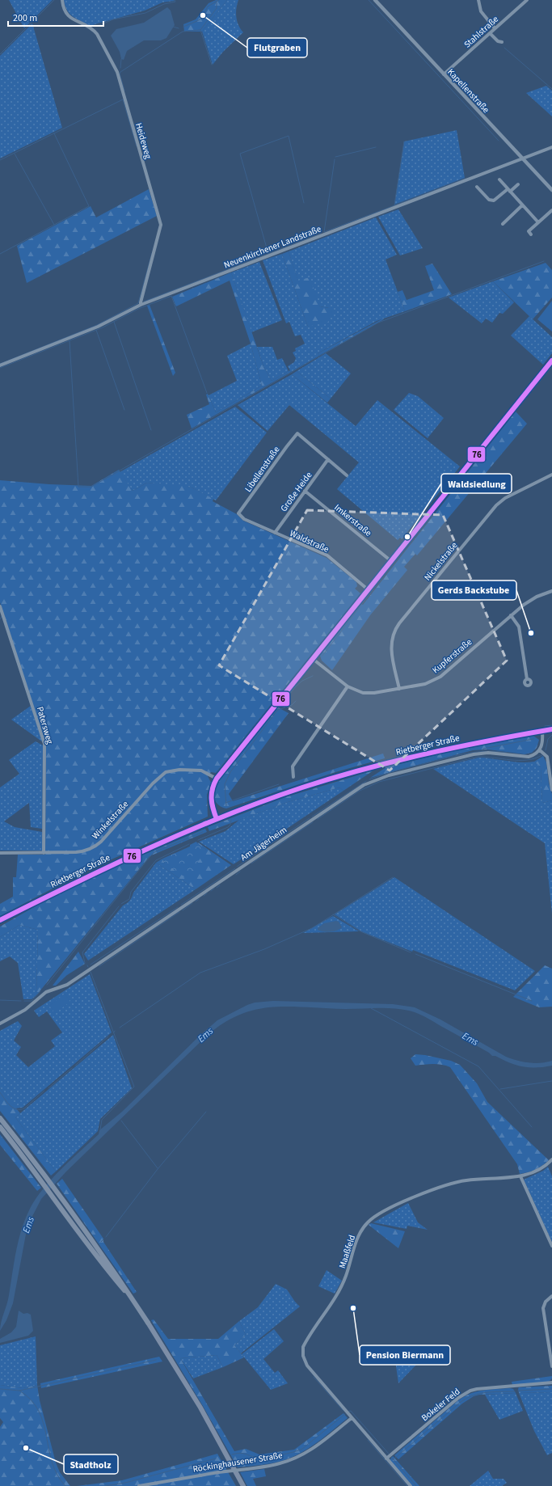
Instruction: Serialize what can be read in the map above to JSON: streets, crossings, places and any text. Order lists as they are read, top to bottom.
{
  "streets": {
    "main road": ["Rietberger Straße"],
    "street": [
      "Stahlstraße",
      "Kapellenstraße",
      "Heideweg",
      "Neuenkirchener Landstraße",
      "Libellenstraße",
      "Große Heide",
      "Imkerstraße",
      "Waldstraße",
      "Nickelstraße",
      "Kupferstraße",
      "Patersweg",
      "Winkelstraße",
      "Am Jägerheim",
      "Maaßfeld",
      "Bokeler Feld",
      "Röckinghausener Straße"
    ]
  },
  "crossings": [
    ["Stahlstraße", "Kapellenstraße"],
    ["Kapellenstraße", "Neuenkirchener Landstraße"],
    ["Heideweg", "Neuenkirchener Landstraße"],
    ["Libellenstraße", "Große Heide"],
    ["Libellenstraße", "Waldstraße"],
    ["Große Heide", "Imkerstraße"],
    ["Große Heide", "Waldstraße"],
    ["Nickelstraße", "Kupferstraße"],
    ["Patersweg", "Winkelstraße"],
    ["Maaßfeld", "Röckinghausener Straße"]
  ],
  "water": ["Ems"],
  "places": [
    "Flutgraben",
    "Waldsiedlung",
    "Gerds Backstube",
    "Pension Biermann",
    "Stadtholz"
  ],
  "lines": ["transit line 76"],
  "scale_bar": "200 m"
}
